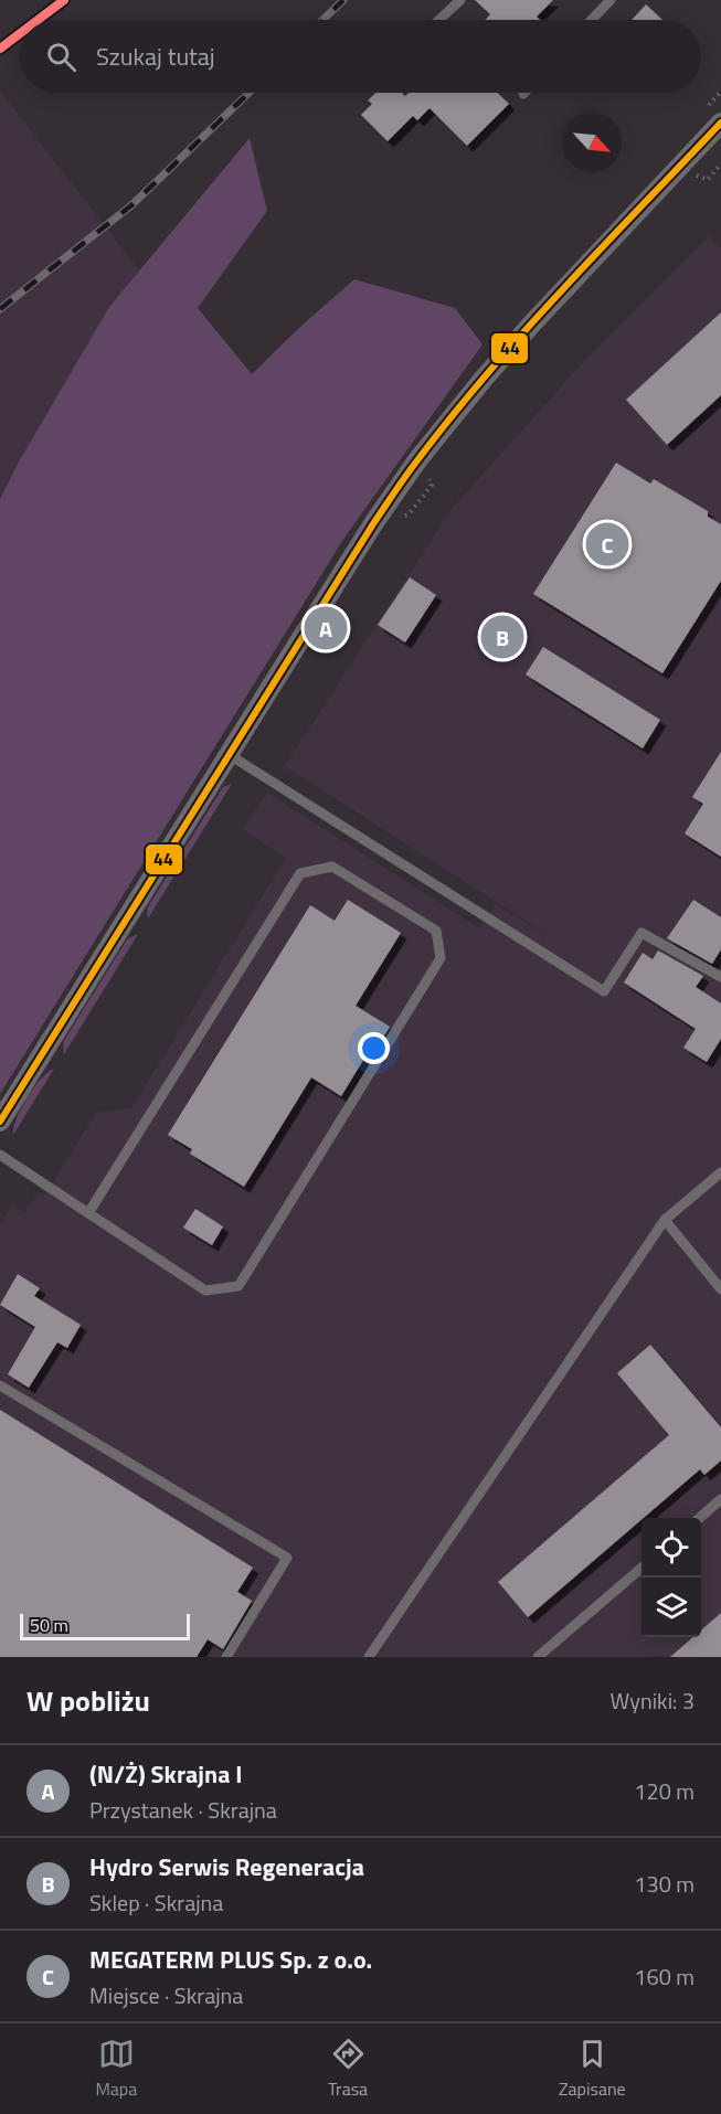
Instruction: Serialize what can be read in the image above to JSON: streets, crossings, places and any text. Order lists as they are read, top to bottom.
{
  "lines": ["transit line 44"],
  "scale_bar": "50 m",
  "north": "bottom right",
  "page": {
    "search": "Szukaj tutaj",
    "pins": ["C", "A", "B"],
    "scale": "50 m",
    "heading": ["W pobliżu", "Wyniki: 3"],
    "list": [
      {
        "mark": "A",
        "name": "(N/Ż) Skrajna I",
        "note": "Przystanek · Skrajna",
        "value": "120 m"
      },
      {
        "mark": "B",
        "name": "Hydro Serwis Regeneracja",
        "note": "Sklep · Skrajna",
        "value": "130 m"
      },
      {
        "mark": "C",
        "name": "MEGATERM PLUS Sp. z o.o.",
        "note": "Miejsce · Skrajna",
        "value": "160 m"
      }
    ],
    "nav": ["Mapa", "Trasa", "Zapisane"]
  }
}
